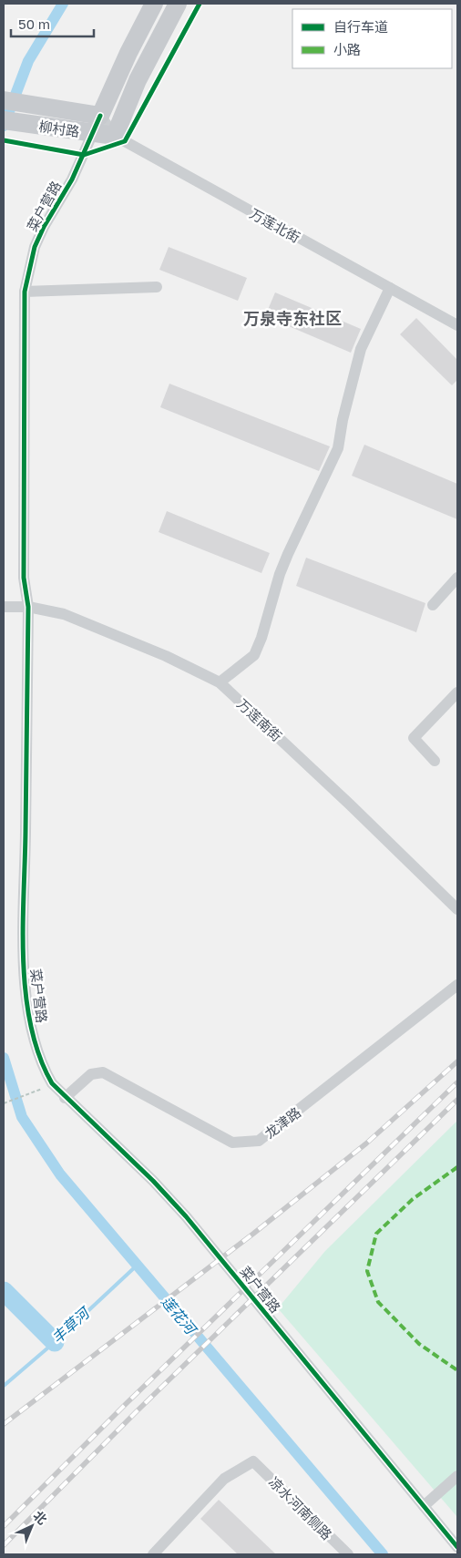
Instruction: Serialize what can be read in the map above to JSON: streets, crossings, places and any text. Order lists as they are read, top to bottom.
{
  "streets": {
    "main road": ["柳村路"],
    "street": [
      "菜户营路",
      "万莲北街",
      "万莲南街",
      "龙津路",
      "凉水河南侧路"
    ]
  },
  "crossings": [
    ["柳村路", "菜户营路"],
    ["柳村路", "万莲北街"],
    ["菜户营路", "万莲北街"],
    ["菜户营路", "万莲南街"],
    ["菜户营路", "龙津路"]
  ],
  "districts": ["万泉寺东社区"],
  "water": ["莲花河", "丰草河"],
  "legend": ["自行车道", "小路"],
  "scale_bar": "50 m",
  "north": "top right"
}
